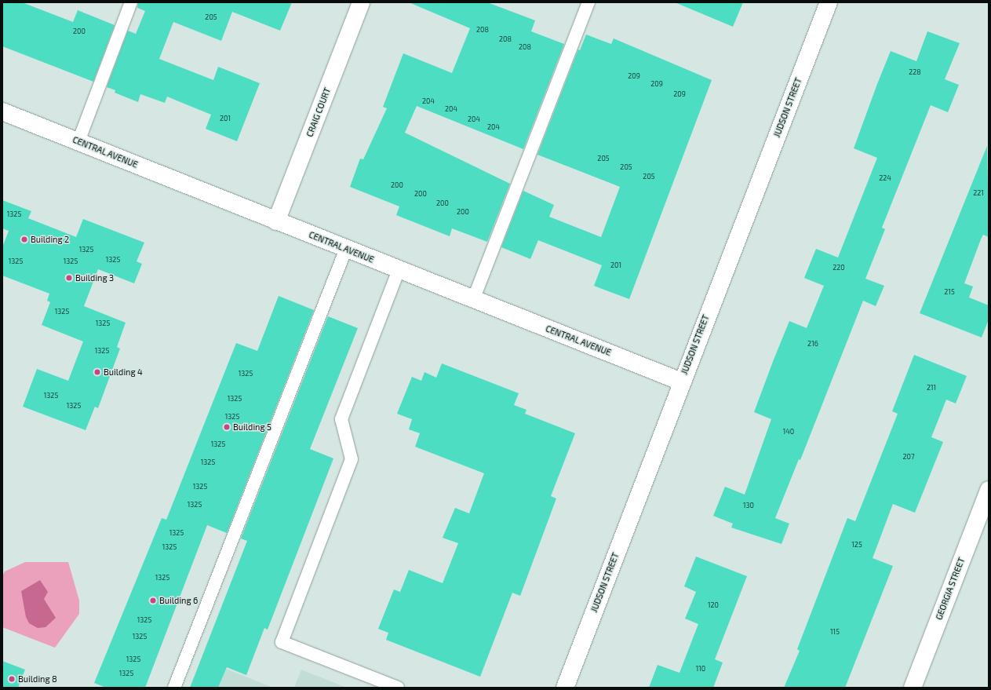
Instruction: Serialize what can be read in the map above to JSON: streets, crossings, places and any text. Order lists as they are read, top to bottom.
{
  "streets": {
    "street": [
      "JUDSON STREET",
      "CRAIG COURT",
      "CENTRAL AVENUE",
      "GEORGIA STREET"
    ]
  },
  "crossings": [
    ["JUDSON STREET", "CENTRAL AVENUE"],
    ["CRAIG COURT", "CENTRAL AVENUE"]
  ],
  "places": [
    "Building 2",
    "Building 3",
    "Building 4",
    "Building 5",
    "Building 6",
    "Building 8"
  ],
  "house_numbers": [
    "205",
    "208",
    "200",
    "208",
    "208",
    "228",
    "209",
    "209",
    "209",
    "204",
    "204",
    "201",
    "204",
    "204",
    "205",
    "205",
    "205",
    "224",
    "200",
    "221",
    "200",
    "200",
    "200",
    "1325",
    "1325",
    "1325",
    "1325",
    "1325",
    "201",
    "220",
    "215",
    "1325",
    "1325",
    "216",
    "1325",
    "1325",
    "211",
    "1325",
    "1325",
    "1325",
    "1325",
    "140",
    "1325",
    "207",
    "1325",
    "1325",
    "1325",
    "130",
    "1325",
    "125",
    "1325",
    "1325",
    "120",
    "1325",
    "115",
    "1325",
    "1325",
    "110",
    "1325"
  ]
}
